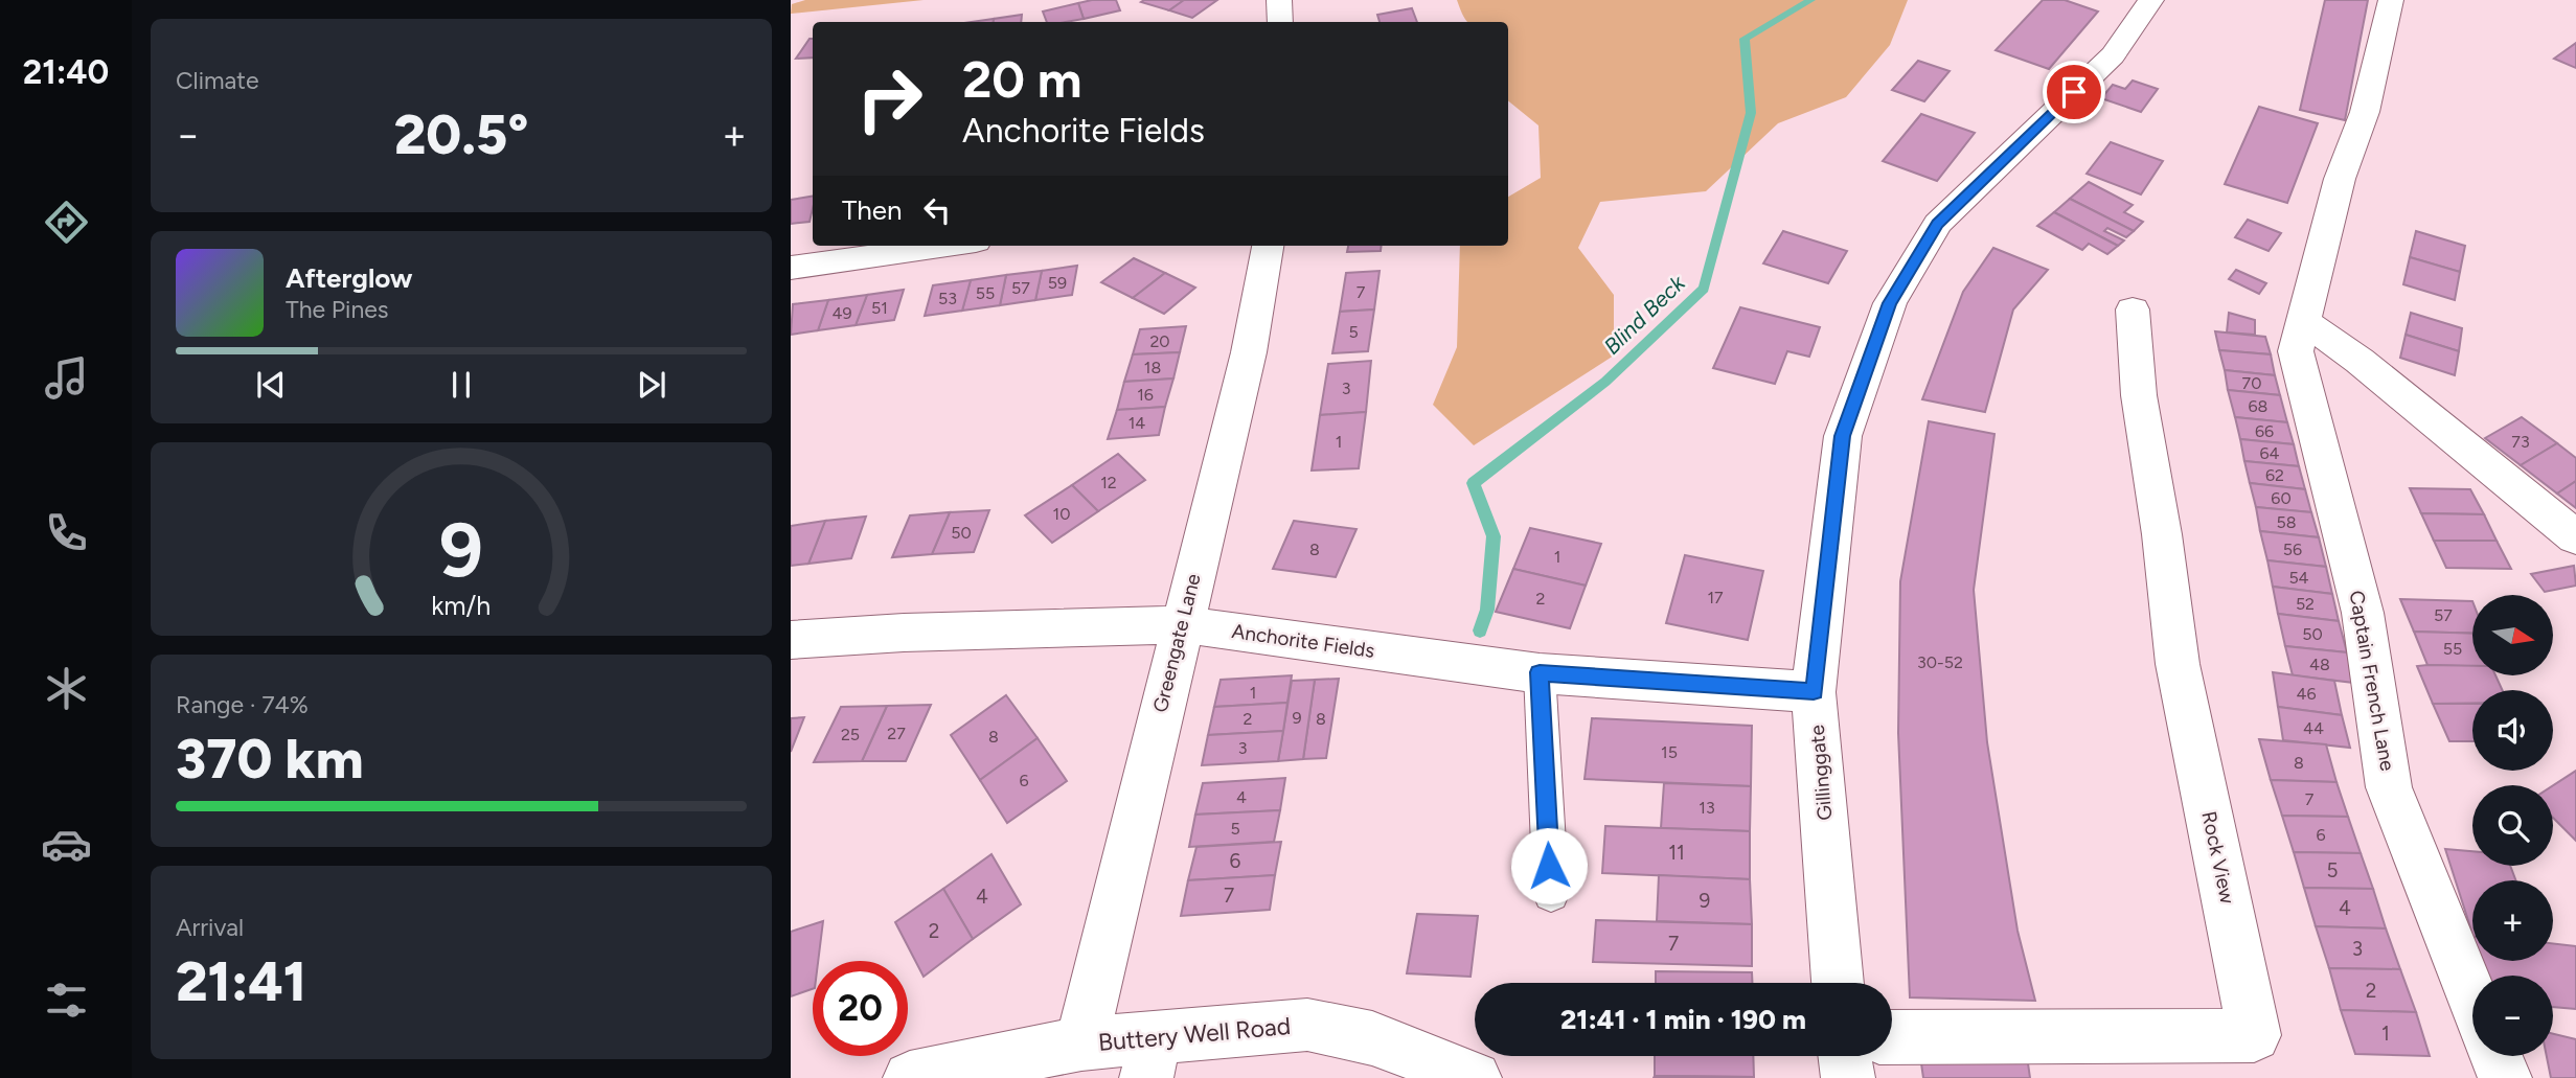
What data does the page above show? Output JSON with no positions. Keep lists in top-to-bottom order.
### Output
{
  "streets": {
    "street": [
      "Anchorite Fields",
      "Greengate Lane",
      "Captain French Lane",
      "Gillinggate",
      "Rock View",
      "Buttery Well Road"
    ]
  },
  "crossings": [
    ["Anchorite Fields", "Greengate Lane"],
    ["Anchorite Fields", "Gillinggate"],
    ["Greengate Lane", "Buttery Well Road"]
  ],
  "water": ["Blind Beck"],
  "house_numbers": [
    "59",
    "57",
    "7",
    "55",
    "53",
    "51",
    "49",
    "5",
    "20",
    "18",
    "70",
    "3",
    "16",
    "68",
    "14",
    "66",
    "1",
    "73",
    "64",
    "62",
    "12",
    "60",
    "10",
    "58",
    "50",
    "8",
    "56",
    "1",
    "54",
    "17",
    "2",
    "52",
    "57",
    "50",
    "55",
    "30-52",
    "48",
    "1",
    "46",
    "9",
    "2",
    "8",
    "44",
    "27",
    "25",
    "8",
    "3",
    "15",
    "8",
    "6",
    "4",
    "7",
    "13",
    "5",
    "6",
    "11",
    "6",
    "5",
    "7",
    "4",
    "9",
    "4",
    "2",
    "7",
    "3",
    "2",
    "1"
  ],
  "north": "right",
  "page": {
    "tabs": "21:40",
    "tile": [
      "Climate",
      ["Range · 74%", "370 km"],
      ["Arrival", "21:41"]
    ],
    "turn": ["20 m", "Anchorite Fields"],
    "heat": ["−", "20.5°", "+"],
    "then": "Then",
    "song": ["Afterglow", "The Pines"],
    "map_buttons": ["+", "−"],
    "limit": "20",
    "trip": "21:41 · 1 min · 190 m",
    "gauge": ["9", "km/h"]
  }
}
